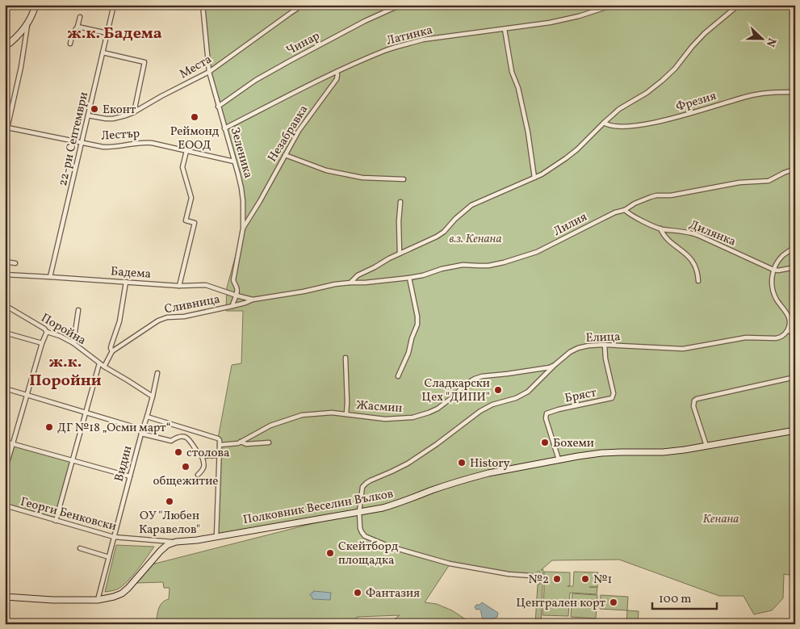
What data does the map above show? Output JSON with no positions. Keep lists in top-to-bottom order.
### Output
{
  "streets": {
    "main road": ["Полковник Веселин Вълков"],
    "street": [
      "Латинка",
      "Чинар",
      "Места",
      "Фрезия",
      "Незабравка",
      "Лестър",
      "22-ри Септември",
      "Зеленика",
      "Лилия",
      "Дилянка",
      "Бадема",
      "Сливница",
      "Поройна",
      "Елица",
      "Бряст",
      "Жасмин",
      "Видин",
      "Георги Бенковски"
    ]
  },
  "crossings": [
    ["Латинка", "Незабравка"],
    ["Латинка", "Зеленика"],
    ["Чинар", "Зеленика"],
    ["Места", "22-ри Септември"],
    ["Места", "Зеленика"],
    ["Незабравка", "Зеленика"],
    ["Лестър", "22-ри Септември"],
    ["Лестър", "Зеленика"],
    ["22-ри Септември", "Бадема"],
    ["Зеленика", "Бадема"],
    ["Зеленика", "Сливница"],
    ["Лилия", "Дилянка"],
    ["Лилия", "Бадема"],
    ["Лилия", "Сливница"],
    ["Бадема", "Сливница"],
    ["Сливница", "Поройна"],
    ["Поройна", "Видин"],
    ["Елица", "Бряст"],
    ["Елица", "Жасмин"],
    ["Елица", "Полковник Веселин Вълков"],
    ["Бряст", "Полковник Веселин Вълков"],
    ["Видин", "Георги Бенковски"],
    ["Полковник Веселин Вълков", "Георги Бенковски"]
  ],
  "districts": ["ж.к. Бадема", "ж.к. Поройни"],
  "parks": ["в.з. Кенана", "Кенана"],
  "places": [
    "Еконт",
    "Реймонд ЕООД",
    "Сладкарски Цех \"ДИПИ\"",
    "ДГ №18 „Осми март“",
    "Бохеми",
    "столова",
    "History",
    "общежитие",
    "ОУ \"Любен Каравелов\"",
    "Скейтборд площадка",
    "№2",
    "№1",
    "Фантазия",
    "Централен корт"
  ],
  "scale_bar": "100 m",
  "north": "right"
}
